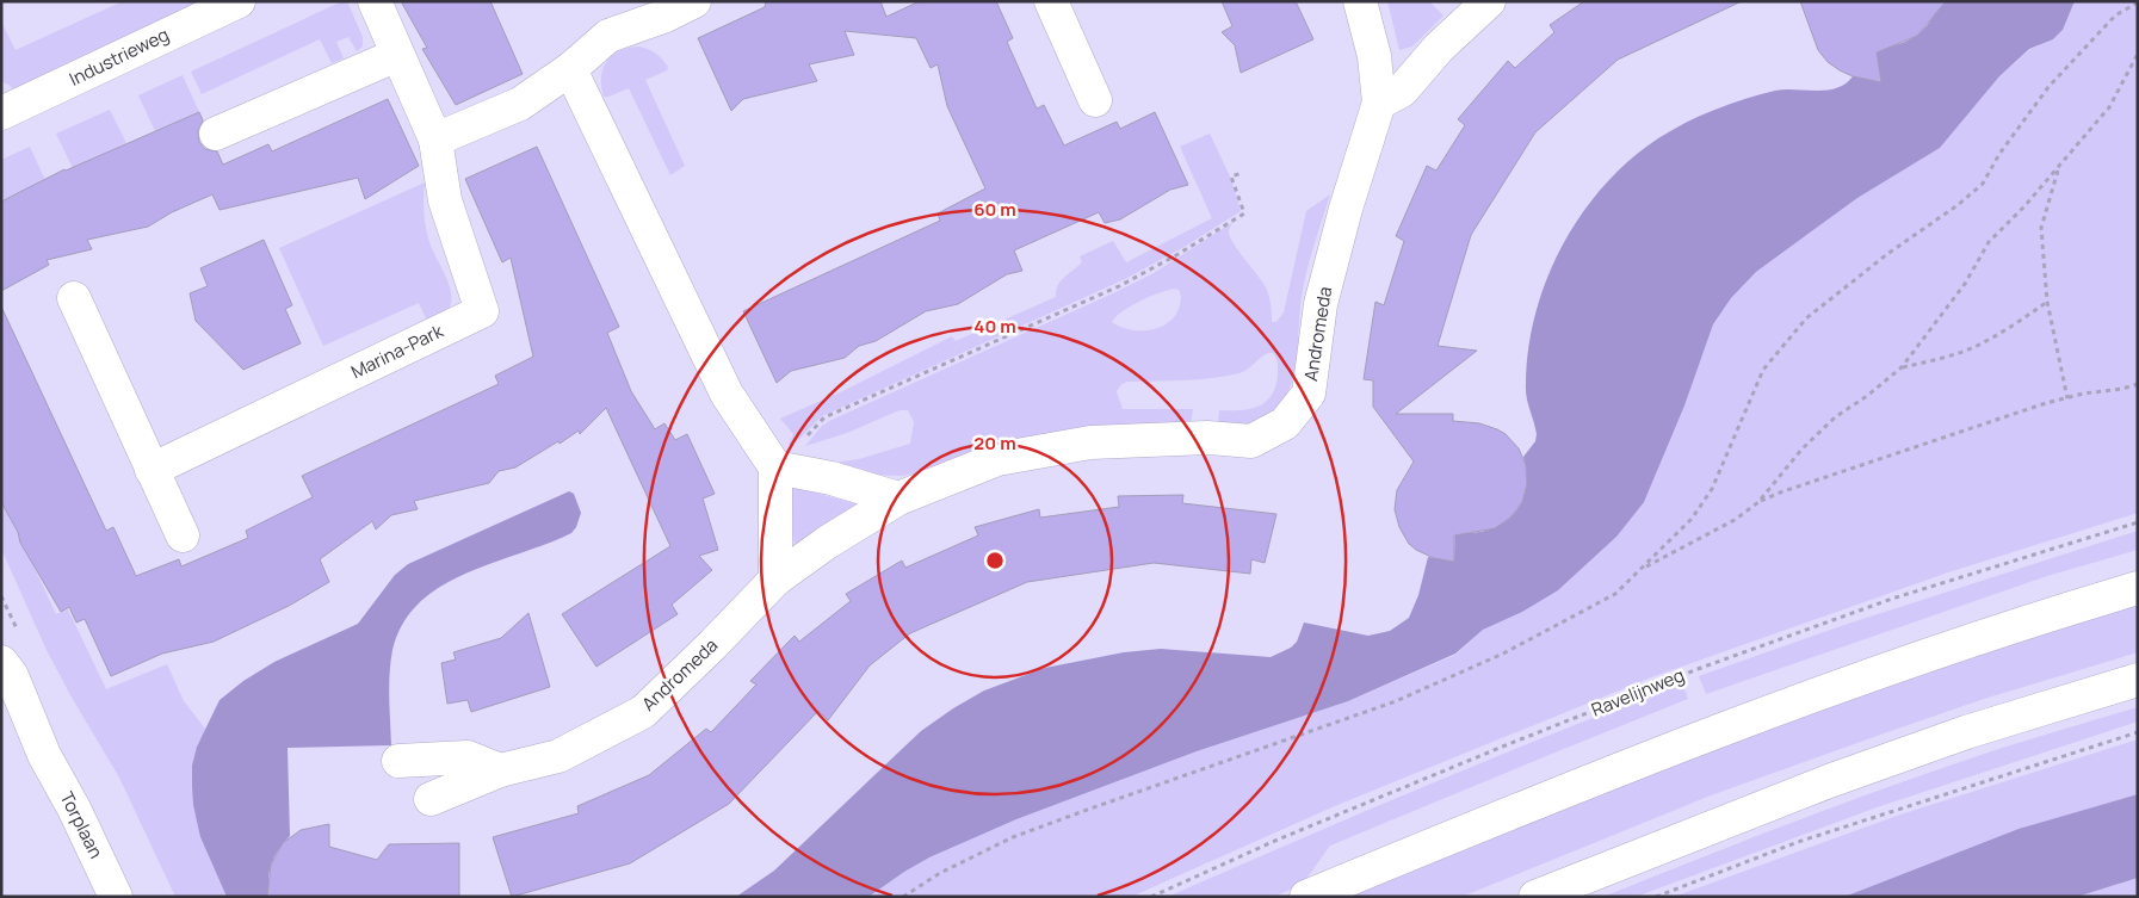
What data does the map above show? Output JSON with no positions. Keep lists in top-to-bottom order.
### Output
{
  "streets": {
    "street": [
      "Industrieweg",
      "Andromeda",
      "Marina-Park",
      "Torplaan"
    ],
    "path": ["Ravelijnweg"]
  },
  "rings": ["60 m", "40 m", "20 m"]
}
